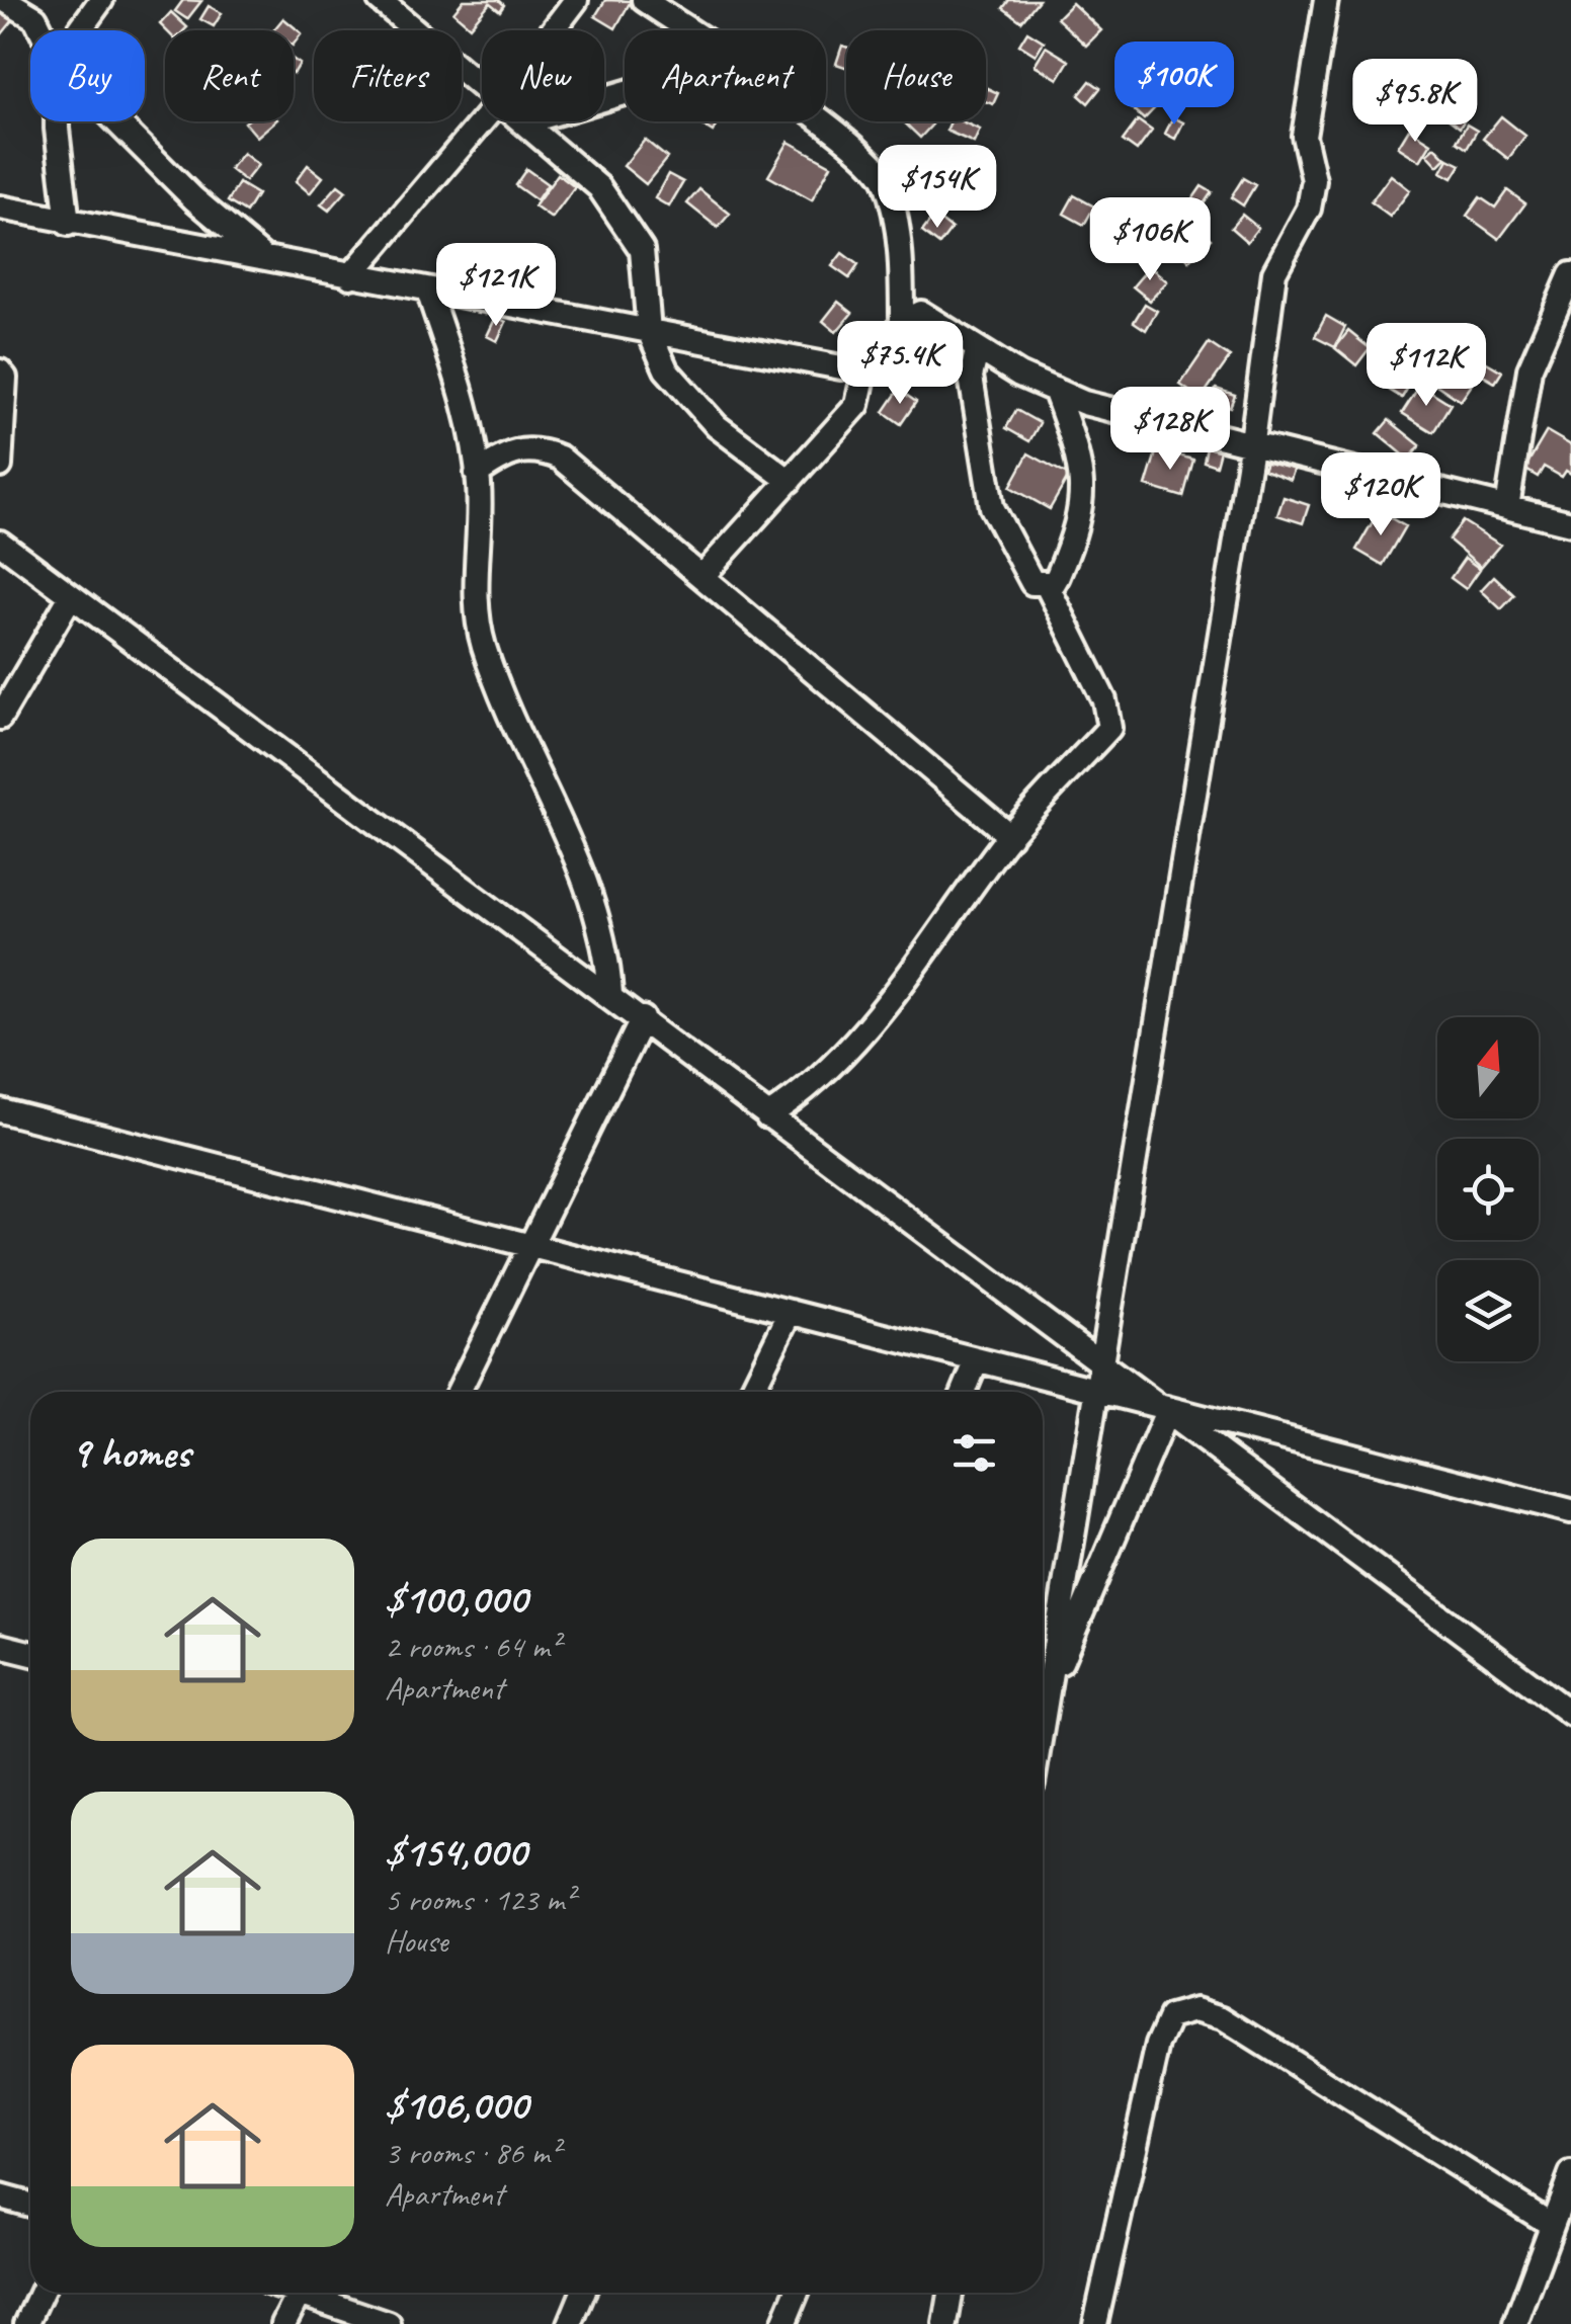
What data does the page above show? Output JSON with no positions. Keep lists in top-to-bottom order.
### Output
{
  "north": "top",
  "page": {
    "chip": [
      "Buy",
      "Rent",
      "Filters",
      "New",
      "Apartment",
      "House"
    ],
    "price": [
      "$100K",
      "$95.8K",
      "$154K",
      "$106K",
      "$121K",
      "$75.4K",
      "$112K",
      "$128K",
      "$120K"
    ],
    "heading": "9 homes",
    "list": [
      {
        "name": "$100,000",
        "note": "2 rooms · 64 m² · Apartment"
      },
      {
        "name": "$154,000",
        "note": "5 rooms · 123 m² · House"
      },
      {
        "name": "$106,000",
        "note": "3 rooms · 86 m² · Apartment"
      }
    ]
  }
}
